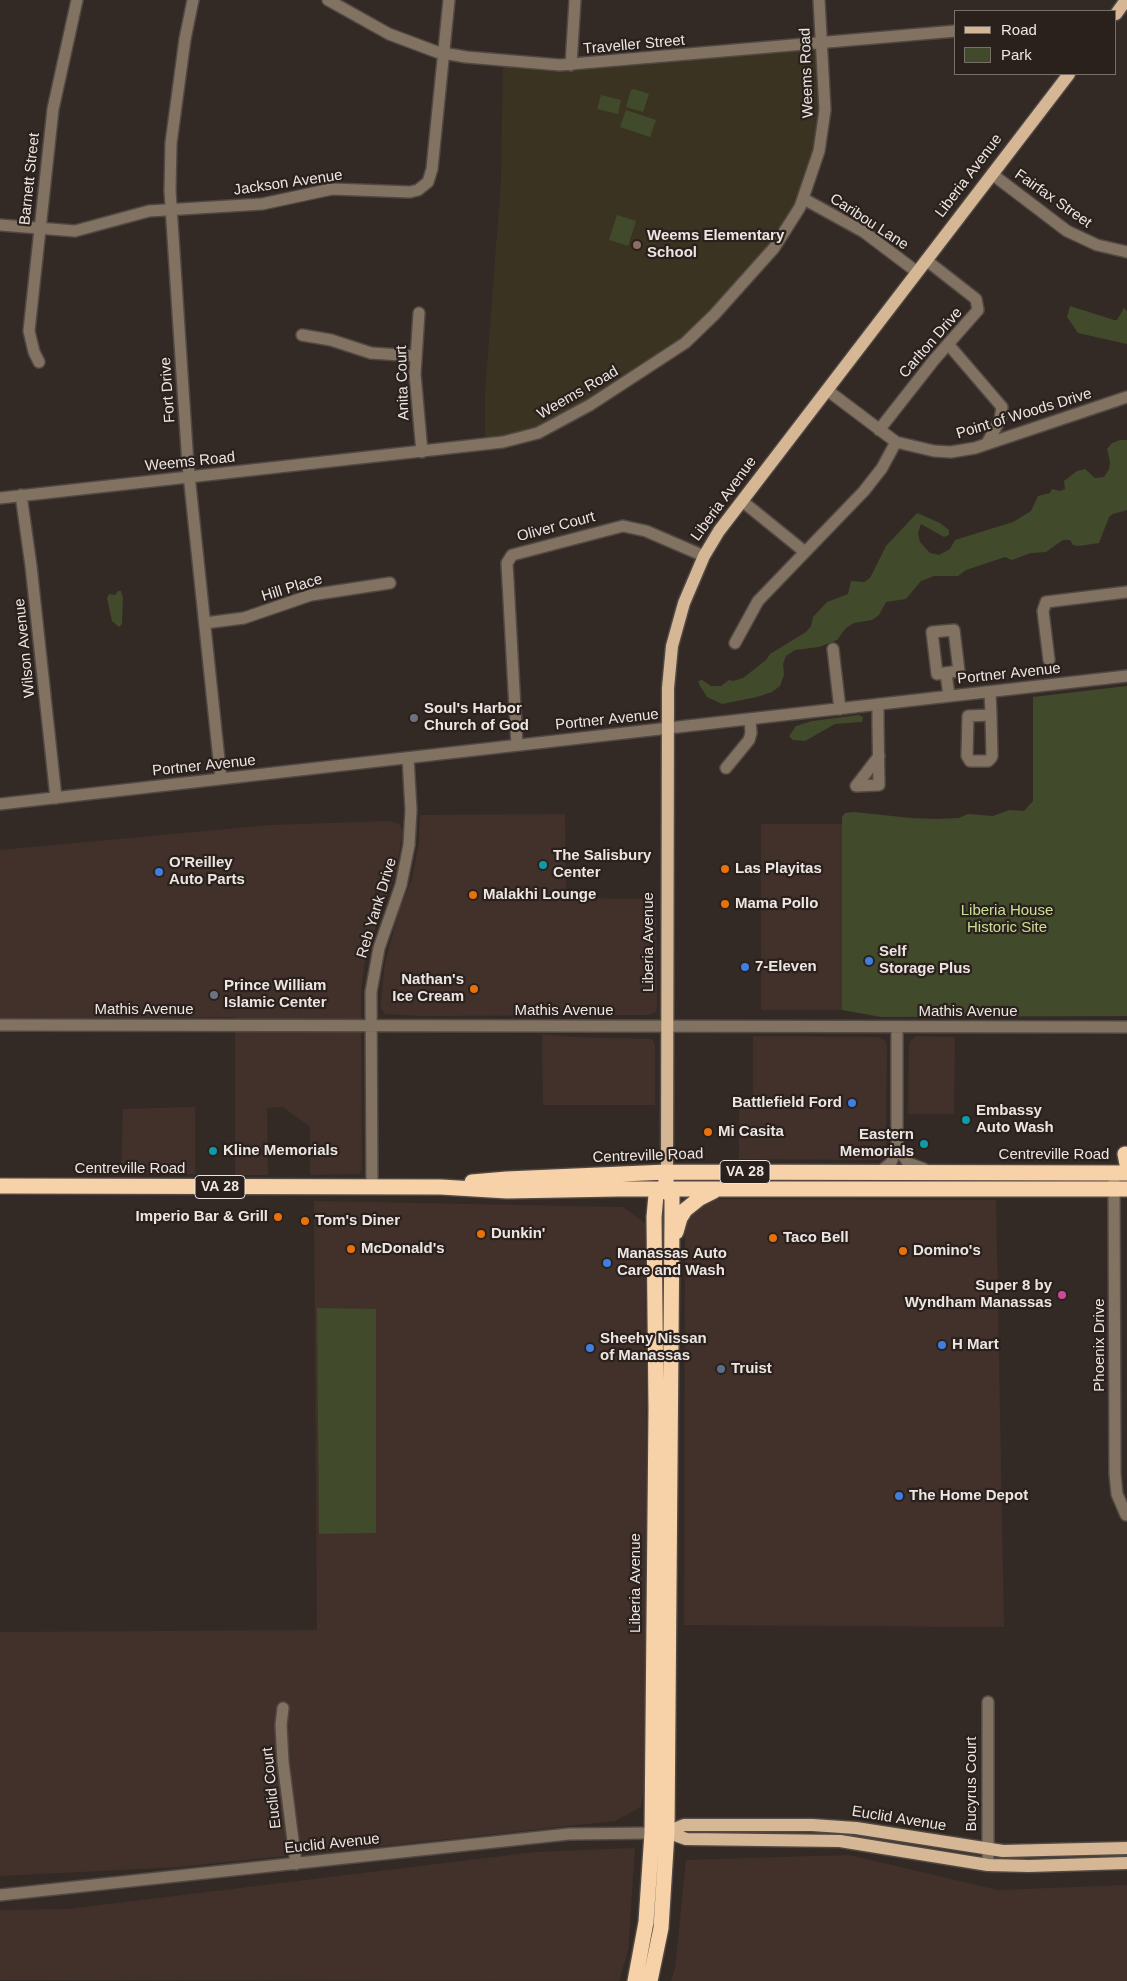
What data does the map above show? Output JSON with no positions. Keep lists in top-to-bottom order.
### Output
{
  "streets": {
    "highway": ["Liberia Avenue", "Centreville Road", "VA 28"],
    "main road": ["Euclid Avenue"],
    "street": [
      "Traveller Street",
      "Weems Road",
      "Barnett Street",
      "Jackson Avenue",
      "Fairfax Street",
      "Caribou Lane",
      "Carlton Drive",
      "Anita Court",
      "Fort Drive",
      "Point of Woods Drive",
      "Oliver Court",
      "Hill Place",
      "Wilson Avenue",
      "Portner Avenue",
      "Reb Yank Drive",
      "Mathis Avenue",
      "Phoenix Drive",
      "Bucyrus Court",
      "Euclid Court"
    ]
  },
  "crossings": [
    ["Traveller Street", "Weems Road"],
    ["Traveller Street", "Jackson Avenue"],
    ["Weems Road", "Caribou Lane"],
    ["Weems Road", "Anita Court"],
    ["Weems Road", "Fort Drive"],
    ["Weems Road", "Wilson Avenue"],
    ["Liberia Avenue", "Fairfax Street"],
    ["Liberia Avenue", "Caribou Lane"],
    ["Liberia Avenue", "Carlton Drive"],
    ["Liberia Avenue", "Point of Woods Drive"],
    ["Liberia Avenue", "Oliver Court"],
    ["Liberia Avenue", "Portner Avenue"],
    ["Liberia Avenue", "Mathis Avenue"],
    ["Liberia Avenue", "Centreville Road"],
    ["Liberia Avenue", "Euclid Avenue"],
    ["Barnett Street", "Jackson Avenue"],
    ["Jackson Avenue", "Fort Drive"],
    ["Carlton Drive", "Point of Woods Drive"],
    ["Fort Drive", "Hill Place"],
    ["Fort Drive", "Portner Avenue"],
    ["Oliver Court", "Portner Avenue"],
    ["Wilson Avenue", "Portner Avenue"],
    ["Portner Avenue", "Reb Yank Drive"],
    ["Reb Yank Drive", "Mathis Avenue"],
    ["Reb Yank Drive", "Centreville Road"],
    ["Centreville Road", "Phoenix Drive"],
    ["Bucyrus Court", "Euclid Avenue"],
    ["Euclid Court", "Euclid Avenue"]
  ],
  "parks": ["Liberia House Historic Site"],
  "places": [
    "Weems Elementary School",
    "Soul's Harbor Church of God",
    "The Salisbury Center",
    "Las Playitas",
    "O'Reilley Auto Parts",
    "Malakhi Lounge",
    "Mama Pollo",
    "Self Storage Plus",
    "7-Eleven",
    "Nathan's Ice Cream",
    "Prince William Islamic Center",
    "Battlefield Ford",
    "Embassy Auto Wash",
    "Mi Casita",
    "Eastern Memorials",
    "Kline Memorials",
    "Imperio Bar & Grill",
    "Tom's Diner",
    "Dunkin'",
    "Taco Bell",
    "McDonald's",
    "Domino's",
    "Manassas Auto Care and Wash",
    "Super 8 by Wyndham Manassas",
    "H Mart",
    "Sheehy Nissan of Manassas",
    "Truist",
    "The Home Depot"
  ],
  "legend": ["Road", "Park"]
}
